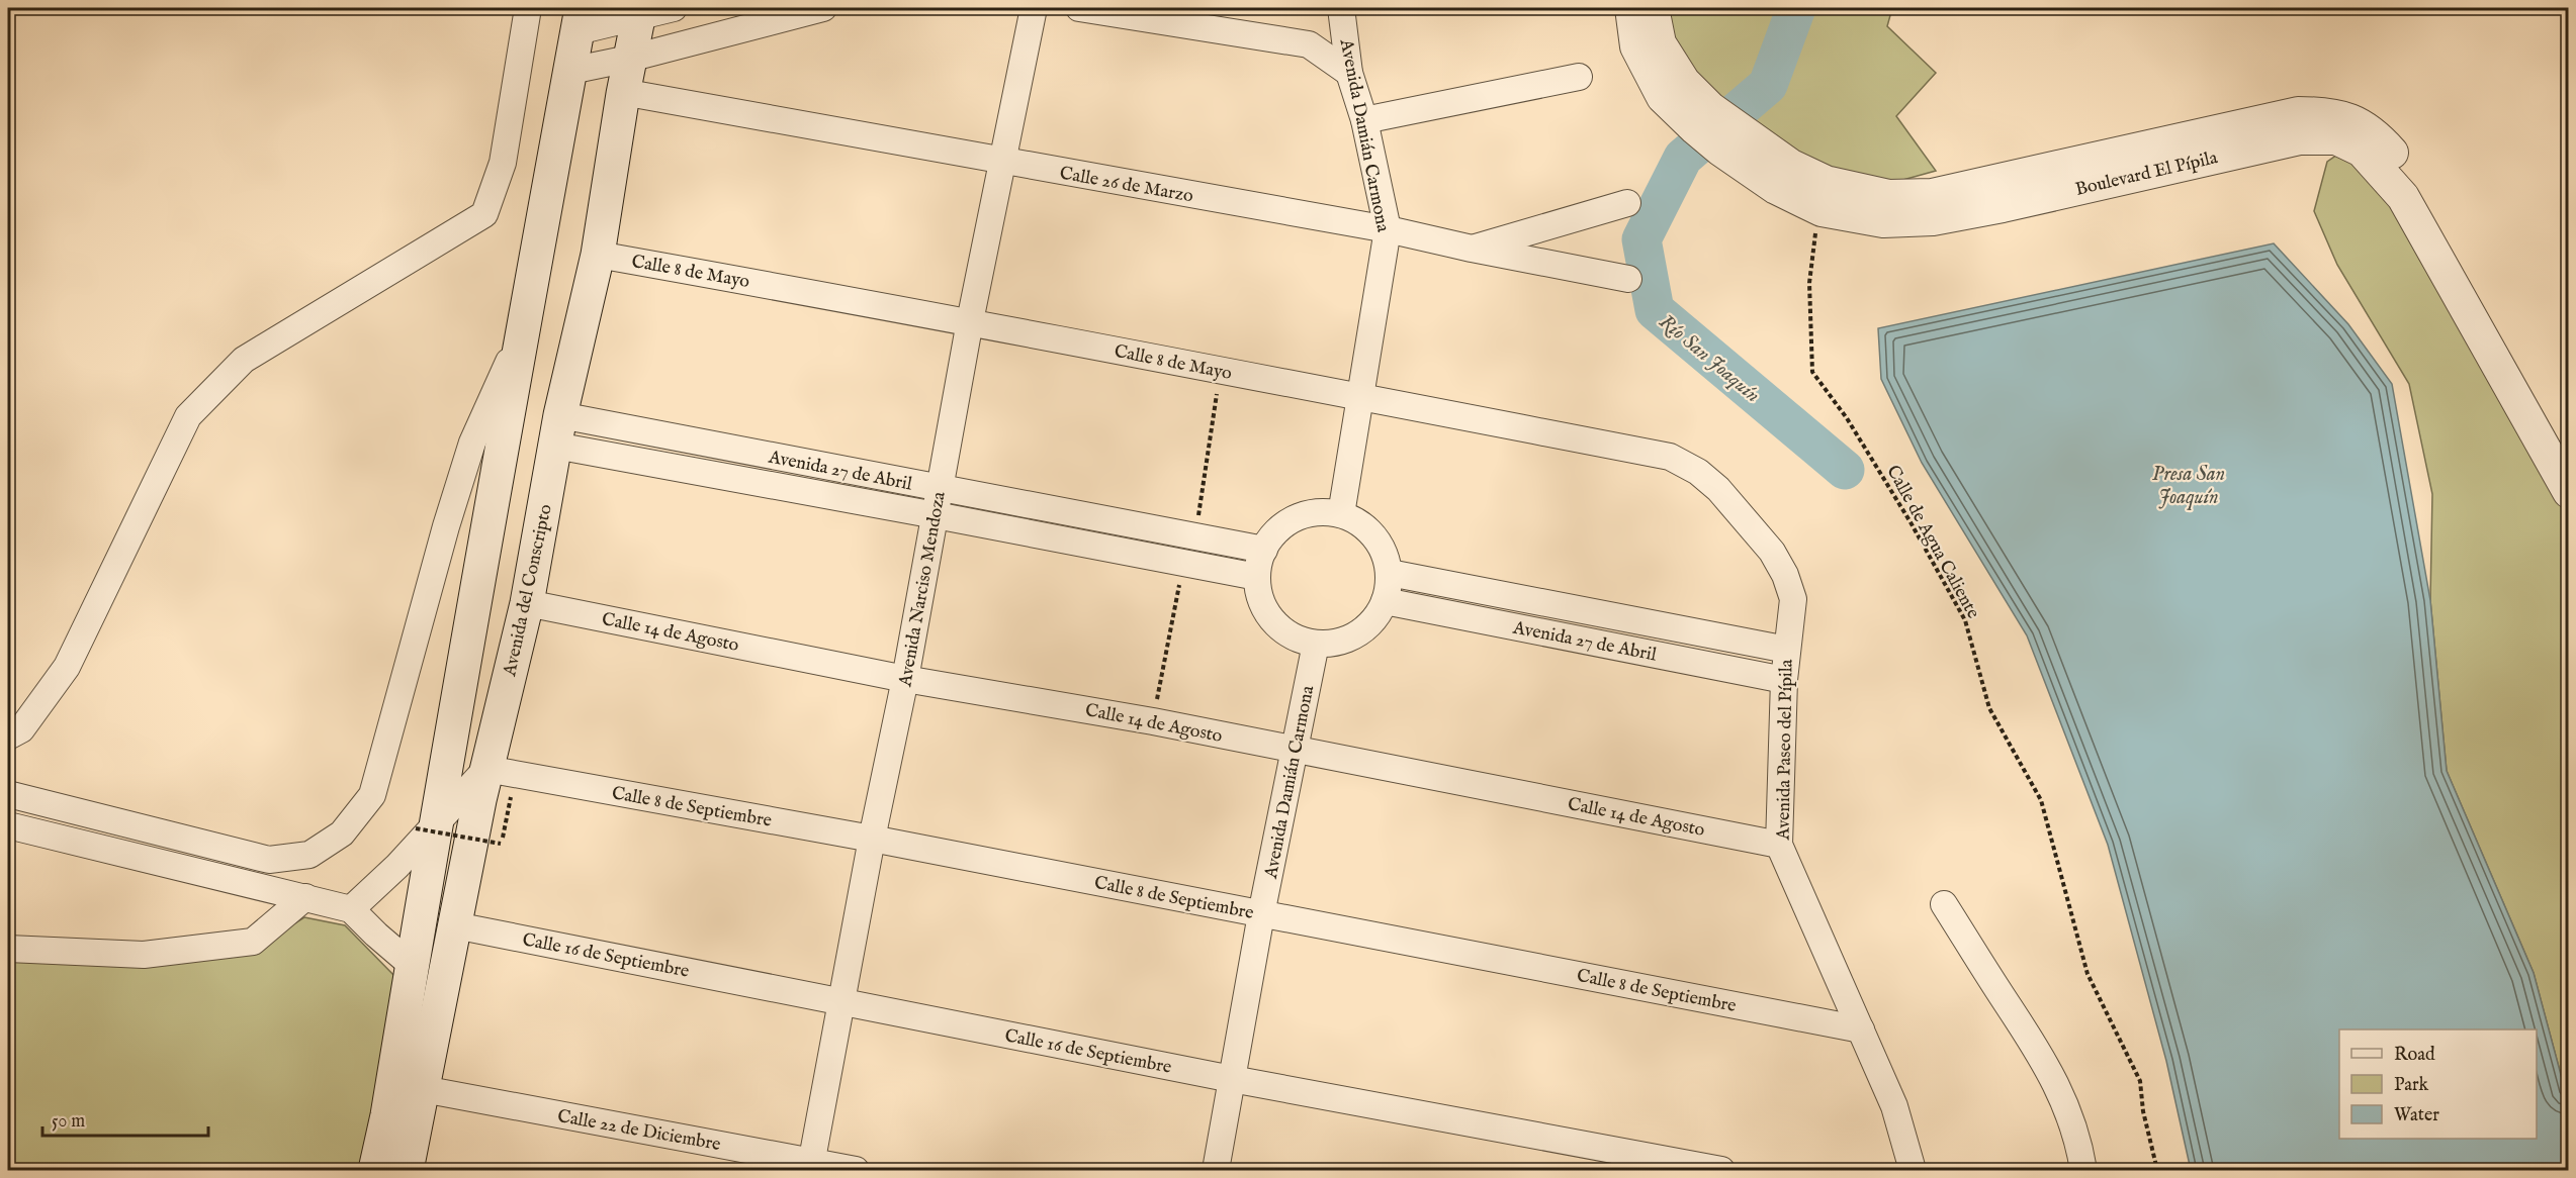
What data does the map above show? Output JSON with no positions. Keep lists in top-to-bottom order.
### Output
{
  "streets": {
    "main road": ["Avenida del Conscripto"],
    "street": [
      "Avenida Damián Carmona",
      "Boulevard El Pípila",
      "Calle 26 de Marzo",
      "Calle 8 de Mayo",
      "Avenida 27 de Abril",
      "Avenida Narciso Mendoza",
      "Calle 14 de Agosto",
      "Avenida Paseo del Pípila",
      "Calle 8 de Septiembre",
      "Calle 16 de Septiembre",
      "Calle 22 de Diciembre"
    ],
    "path": ["Calle de Agua Caliente"]
  },
  "crossings": [
    ["Avenida Damián Carmona", "Calle 26 de Marzo"],
    ["Avenida Damián Carmona", "Calle 8 de Mayo"],
    ["Avenida Damián Carmona", "Avenida 27 de Abril"],
    ["Avenida Damián Carmona", "Calle 14 de Agosto"],
    ["Avenida Damián Carmona", "Calle 8 de Septiembre"],
    ["Avenida Damián Carmona", "Calle 16 de Septiembre"],
    ["Calle 26 de Marzo", "Avenida Narciso Mendoza"],
    ["Calle 26 de Marzo", "Avenida del Conscripto"],
    ["Calle 8 de Mayo", "Avenida Narciso Mendoza"],
    ["Calle 8 de Mayo", "Avenida del Conscripto"],
    ["Calle 8 de Mayo", "Avenida Paseo del Pípila"],
    ["Avenida 27 de Abril", "Avenida Narciso Mendoza"],
    ["Avenida 27 de Abril", "Avenida del Conscripto"],
    ["Avenida 27 de Abril", "Avenida Paseo del Pípila"],
    ["Avenida Narciso Mendoza", "Calle 14 de Agosto"],
    ["Avenida Narciso Mendoza", "Calle 8 de Septiembre"],
    ["Avenida Narciso Mendoza", "Calle 16 de Septiembre"],
    ["Avenida Narciso Mendoza", "Calle 22 de Diciembre"],
    ["Avenida del Conscripto", "Calle 14 de Agosto"],
    ["Avenida del Conscripto", "Calle 8 de Septiembre"],
    ["Avenida del Conscripto", "Calle 16 de Septiembre"],
    ["Avenida del Conscripto", "Calle 22 de Diciembre"],
    ["Calle 14 de Agosto", "Avenida Paseo del Pípila"],
    ["Avenida Paseo del Pípila", "Calle 8 de Septiembre"]
  ],
  "water": ["Río San Joaquín", "Presa San Joaquín"],
  "legend": ["Road", "Park", "Water"],
  "scale_bar": "50 m"
}
